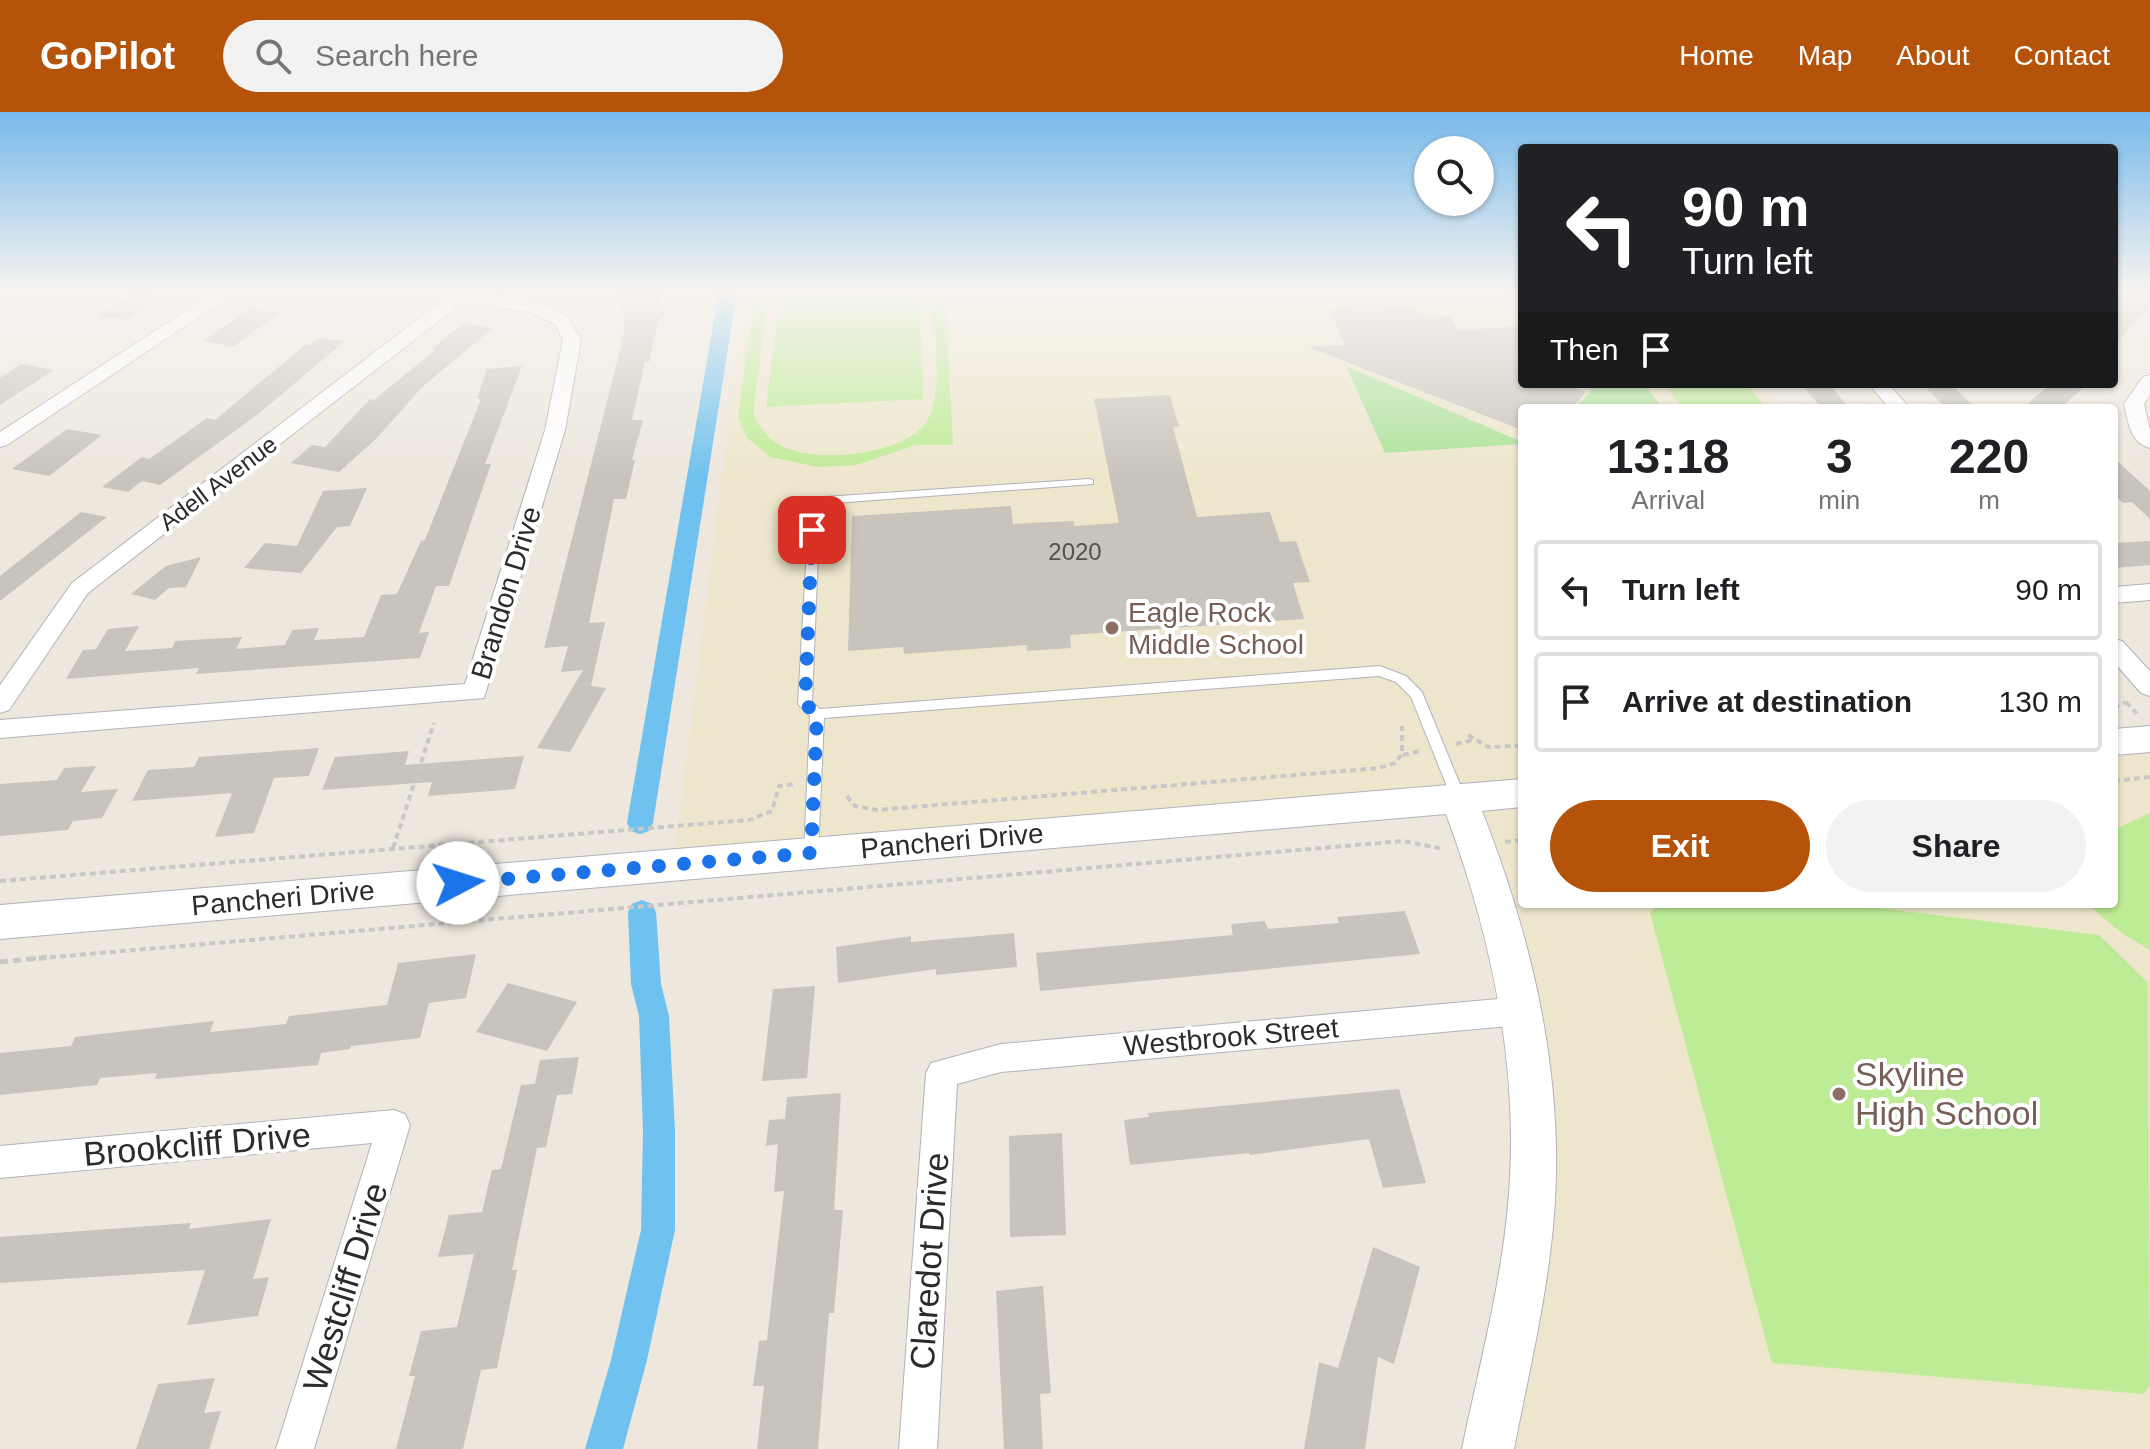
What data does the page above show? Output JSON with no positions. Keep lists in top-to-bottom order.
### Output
{
  "streets": {
    "street": [
      "Adell Avenue",
      "Brandon Drive",
      "Pancheri Drive",
      "Westbrook Street",
      "Brookcliff Drive",
      "Claredot Drive",
      "Westcliff Drive"
    ]
  },
  "crossings": [
    ["Westbrook Street", "Claredot Drive"],
    ["Brookcliff Drive", "Westcliff Drive"]
  ],
  "places": ["Eagle Rock Middle School", "Skyline High School"],
  "house_numbers": ["2020"],
  "page": {
    "header": "GoPilot",
    "search": "Search here",
    "nav": [
      "Home",
      "Map",
      "About",
      "Contact"
    ],
    "turn": ["90 m", "Turn left"],
    "then": "Then",
    "eta": [
      "13:18",
      "Arrival",
      "3",
      "min",
      "220",
      "m"
    ],
    "list": [
      {
        "name": "Turn left",
        "value": "90 m"
      },
      {
        "name": "Arrive at destination",
        "value": "130 m"
      }
    ],
    "buttons": ["Exit", "Share"]
  }
}
